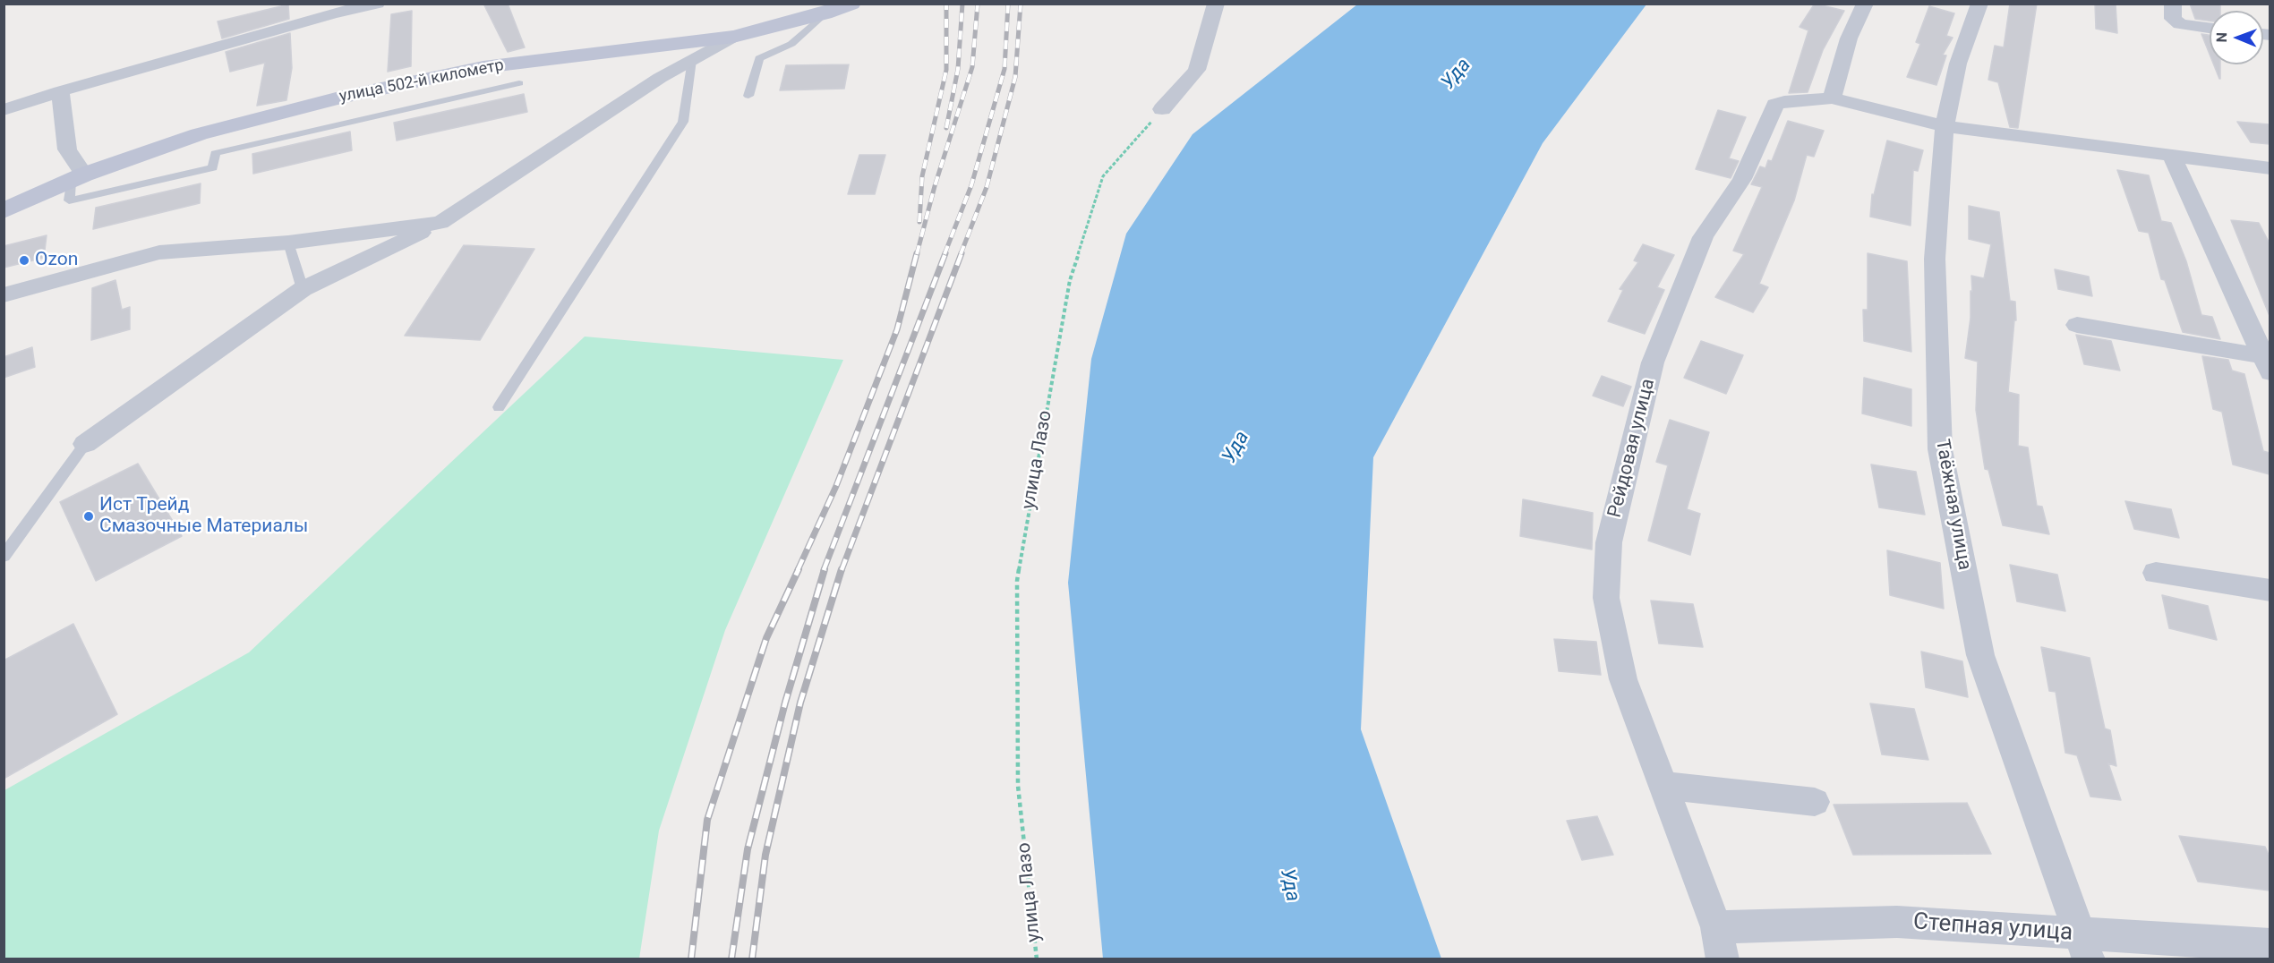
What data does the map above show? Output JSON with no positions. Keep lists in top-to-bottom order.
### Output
{
  "streets": {
    "street": [
      "улица 502-й километр",
      "Рейдовая улица",
      "Таёжная улица",
      "Степная улица"
    ],
    "path": ["улица Лазо"]
  },
  "crossings": [
    ["Рейдовая улица", "Степная улица"],
    ["Таёжная улица", "Степная улица"]
  ],
  "water": ["Уда"],
  "places": ["Ozon", "Ист Трейд Смазочные Материалы"],
  "north": "left"
}
